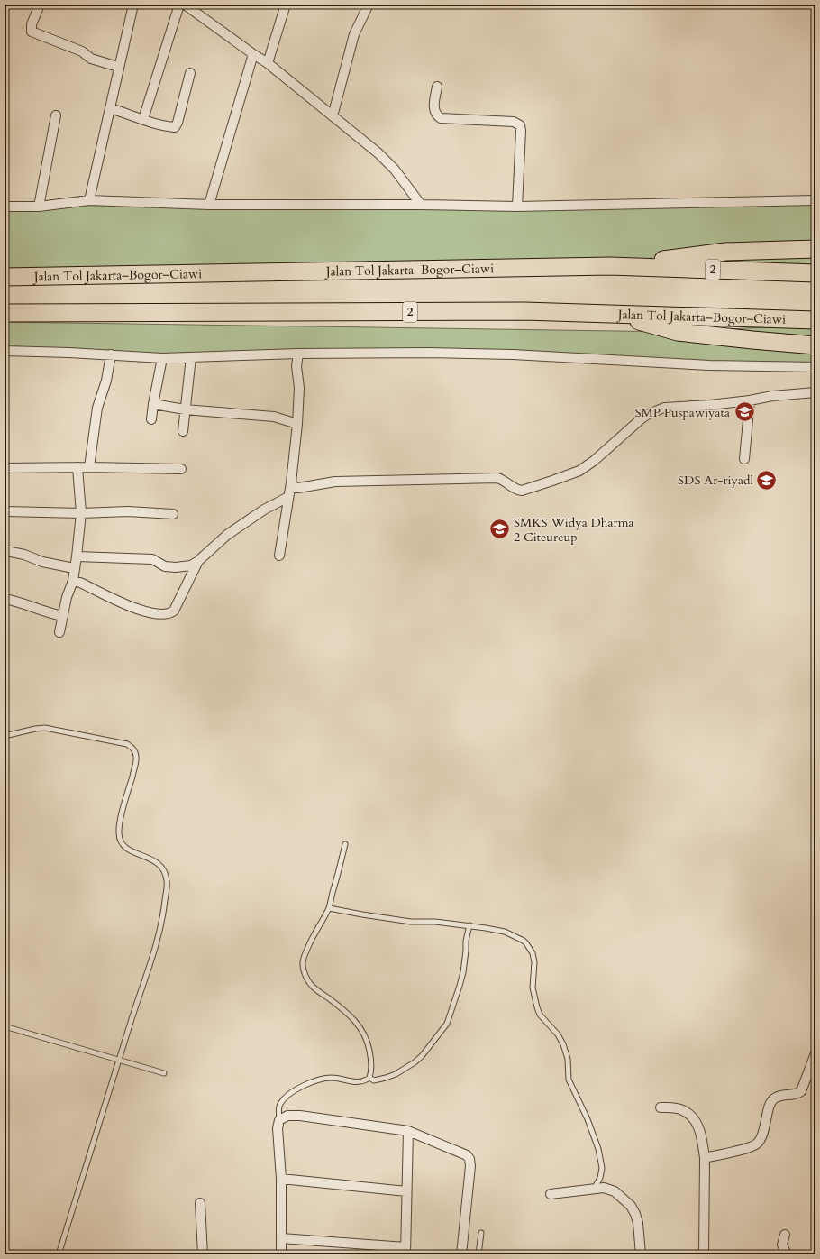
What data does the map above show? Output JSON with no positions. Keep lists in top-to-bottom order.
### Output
{
  "streets": {
    "highway": ["Jalan Tol Jakarta–Bogor–Ciawi", "2"]
  },
  "places": {
    "school or university": ["SMP Puspawiyata", "SDS Ar-riyadl", "SMKS Widya Dharma 2 Citeureup"]
  }
}
